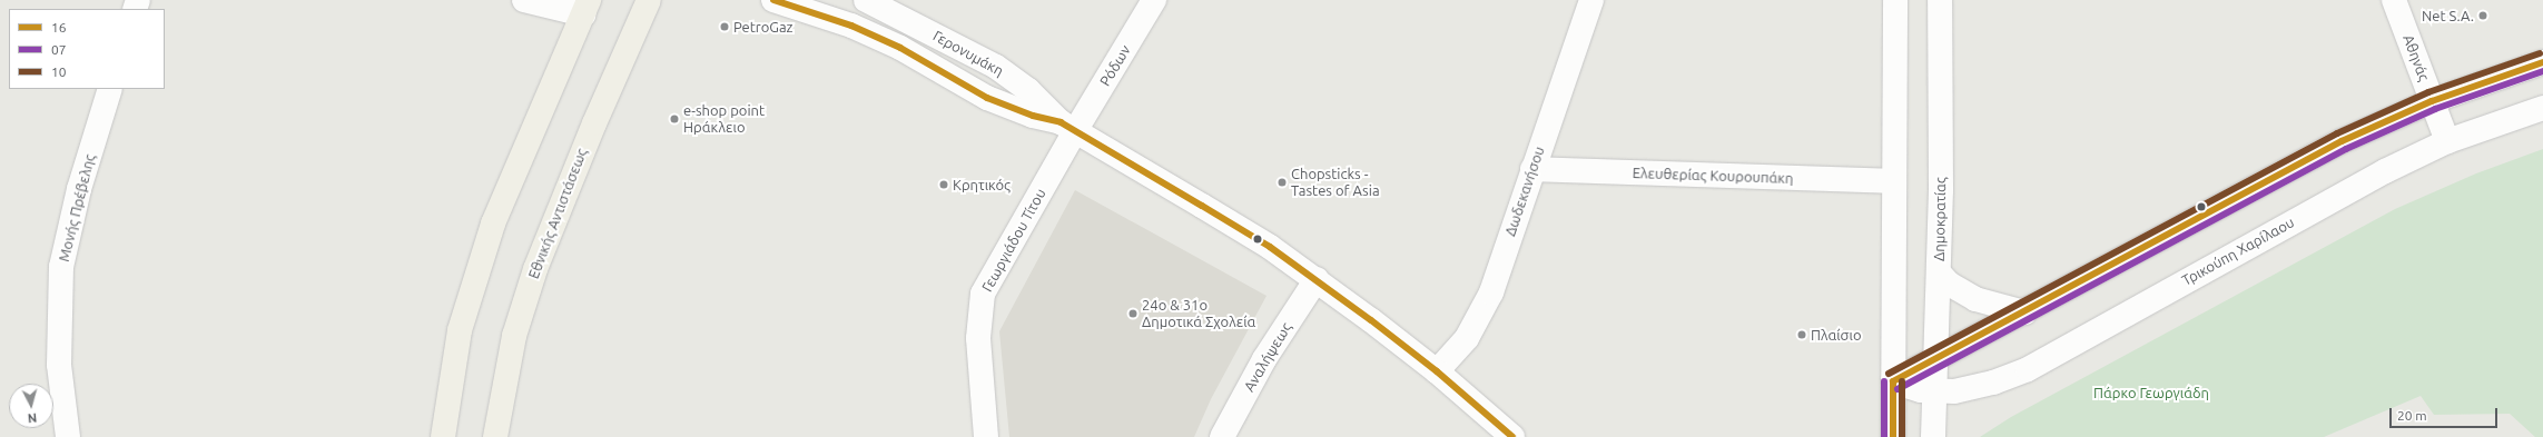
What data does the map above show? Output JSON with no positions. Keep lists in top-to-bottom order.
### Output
{
  "streets": {
    "main road": ["Εθνικής Αντιστάσεως"],
    "street": [
      "Γερονυμάκη",
      "Αθηνάς",
      "Ρόδων",
      "Ελευθερίας Κουρουπάκη",
      "Δωδεκανήσου",
      "Μονής Πρέβελης",
      "Δημοκρατίας",
      "Γεωργιάδου Τίτου",
      "Τρικούπη Χαρίλαου",
      "Αναλήψεως"
    ]
  },
  "crossings": [
    ["Γερονυμάκη", "Ρόδων"],
    ["Γερονυμάκη", "Δωδεκανήσου"],
    ["Γερονυμάκη", "Γεωργιάδου Τίτου"],
    ["Γερονυμάκη", "Αναλήψεως"],
    ["Αθηνάς", "Τρικούπη Χαρίλαου"],
    ["Ρόδων", "Γεωργιάδου Τίτου"],
    ["Ελευθερίας Κουρουπάκη", "Δωδεκανήσου"],
    ["Δημοκρατίας", "Τρικούπη Χαρίλαου"]
  ],
  "parks": ["Πάρκο Γεωργιάδη"],
  "places": [
    "Net S.A.",
    "PetroGaz",
    "e-shop point Ηράκλειο",
    "Chopsticks - Tastes of Asia",
    "Κρητικός",
    "24ο & 31ο Δημοτικά Σχολεία",
    "Πλαίσιο"
  ],
  "lines": ["transit line 16", "transit line 10", "transit line 07"],
  "legend": ["16", "07", "10"],
  "scale_bar": "20 m",
  "north": "bottom"
}
